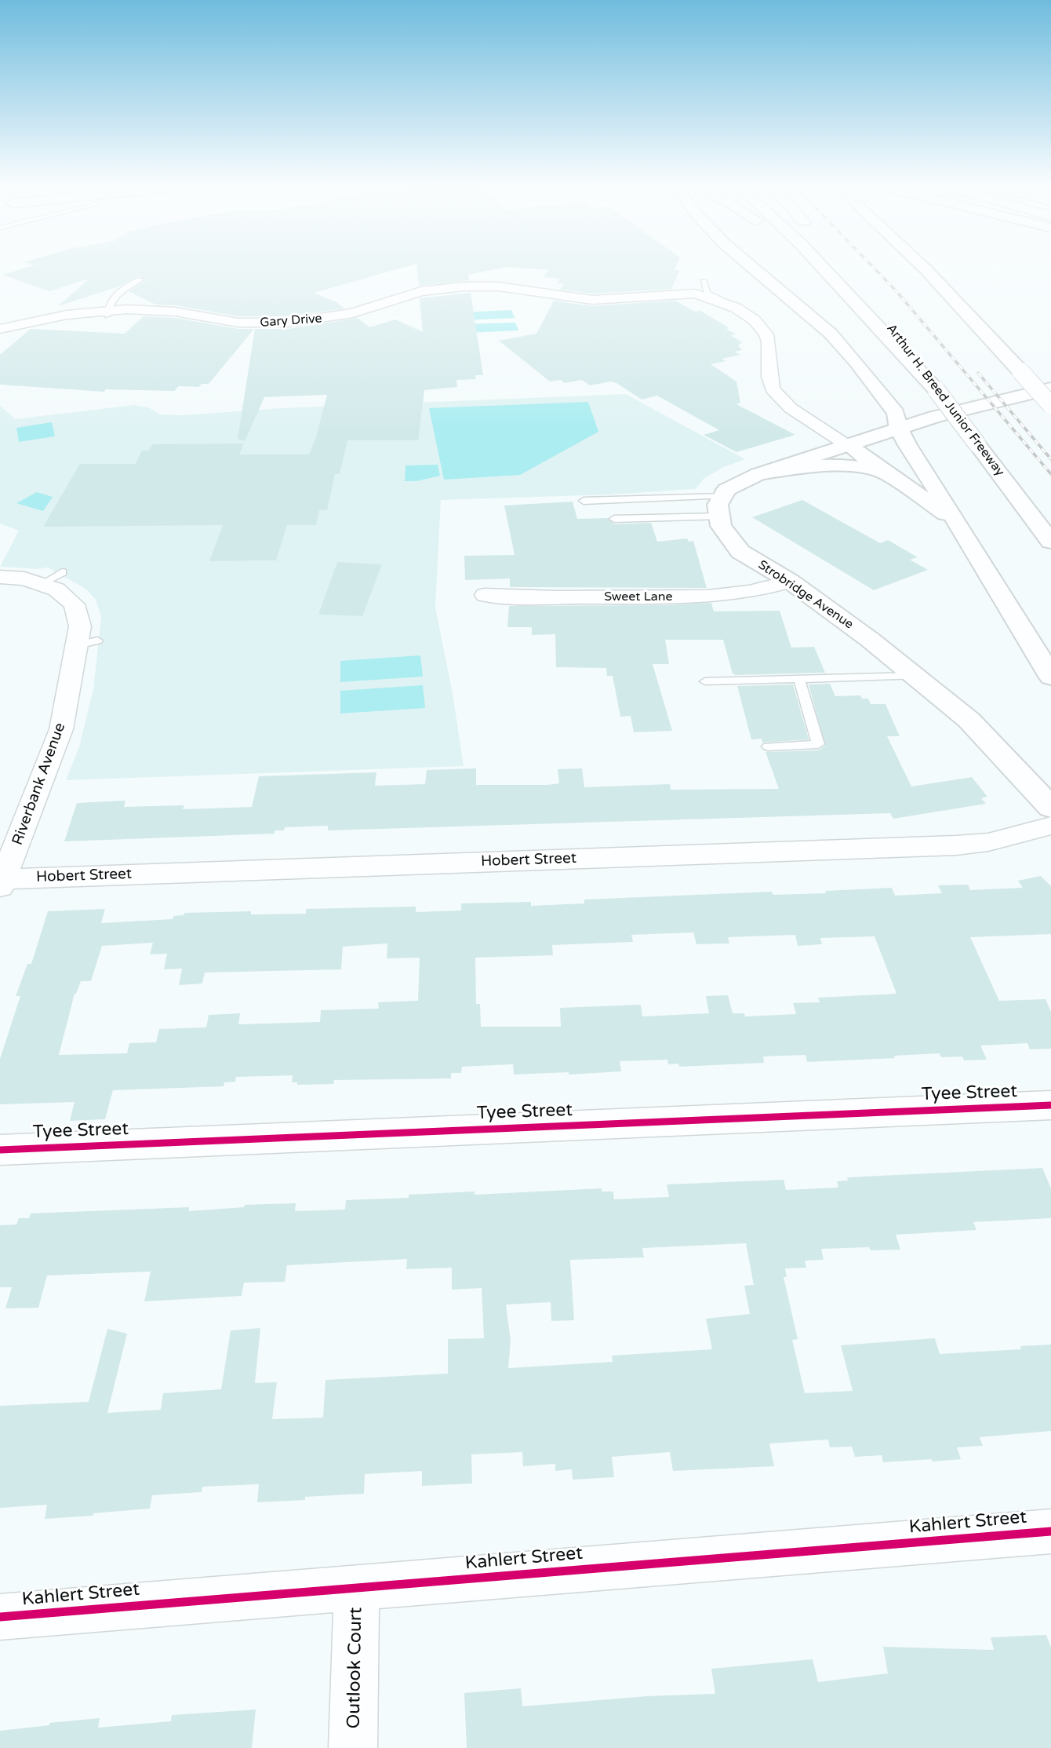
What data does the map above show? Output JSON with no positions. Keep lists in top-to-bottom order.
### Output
{
  "streets": {
    "main road": ["Arthur H. Breed Junior Freeway", "Strobridge Avenue"],
    "street": [
      "Gary Drive",
      "Sweet Lane",
      "Riverbank Avenue",
      "Hobert Street",
      "Tyee Street",
      "Kahlert Street",
      "Outlook Court"
    ]
  },
  "crossings": [
    ["Strobridge Avenue", "Sweet Lane"],
    ["Riverbank Avenue", "Hobert Street"],
    ["Kahlert Street", "Outlook Court"]
  ]
}
